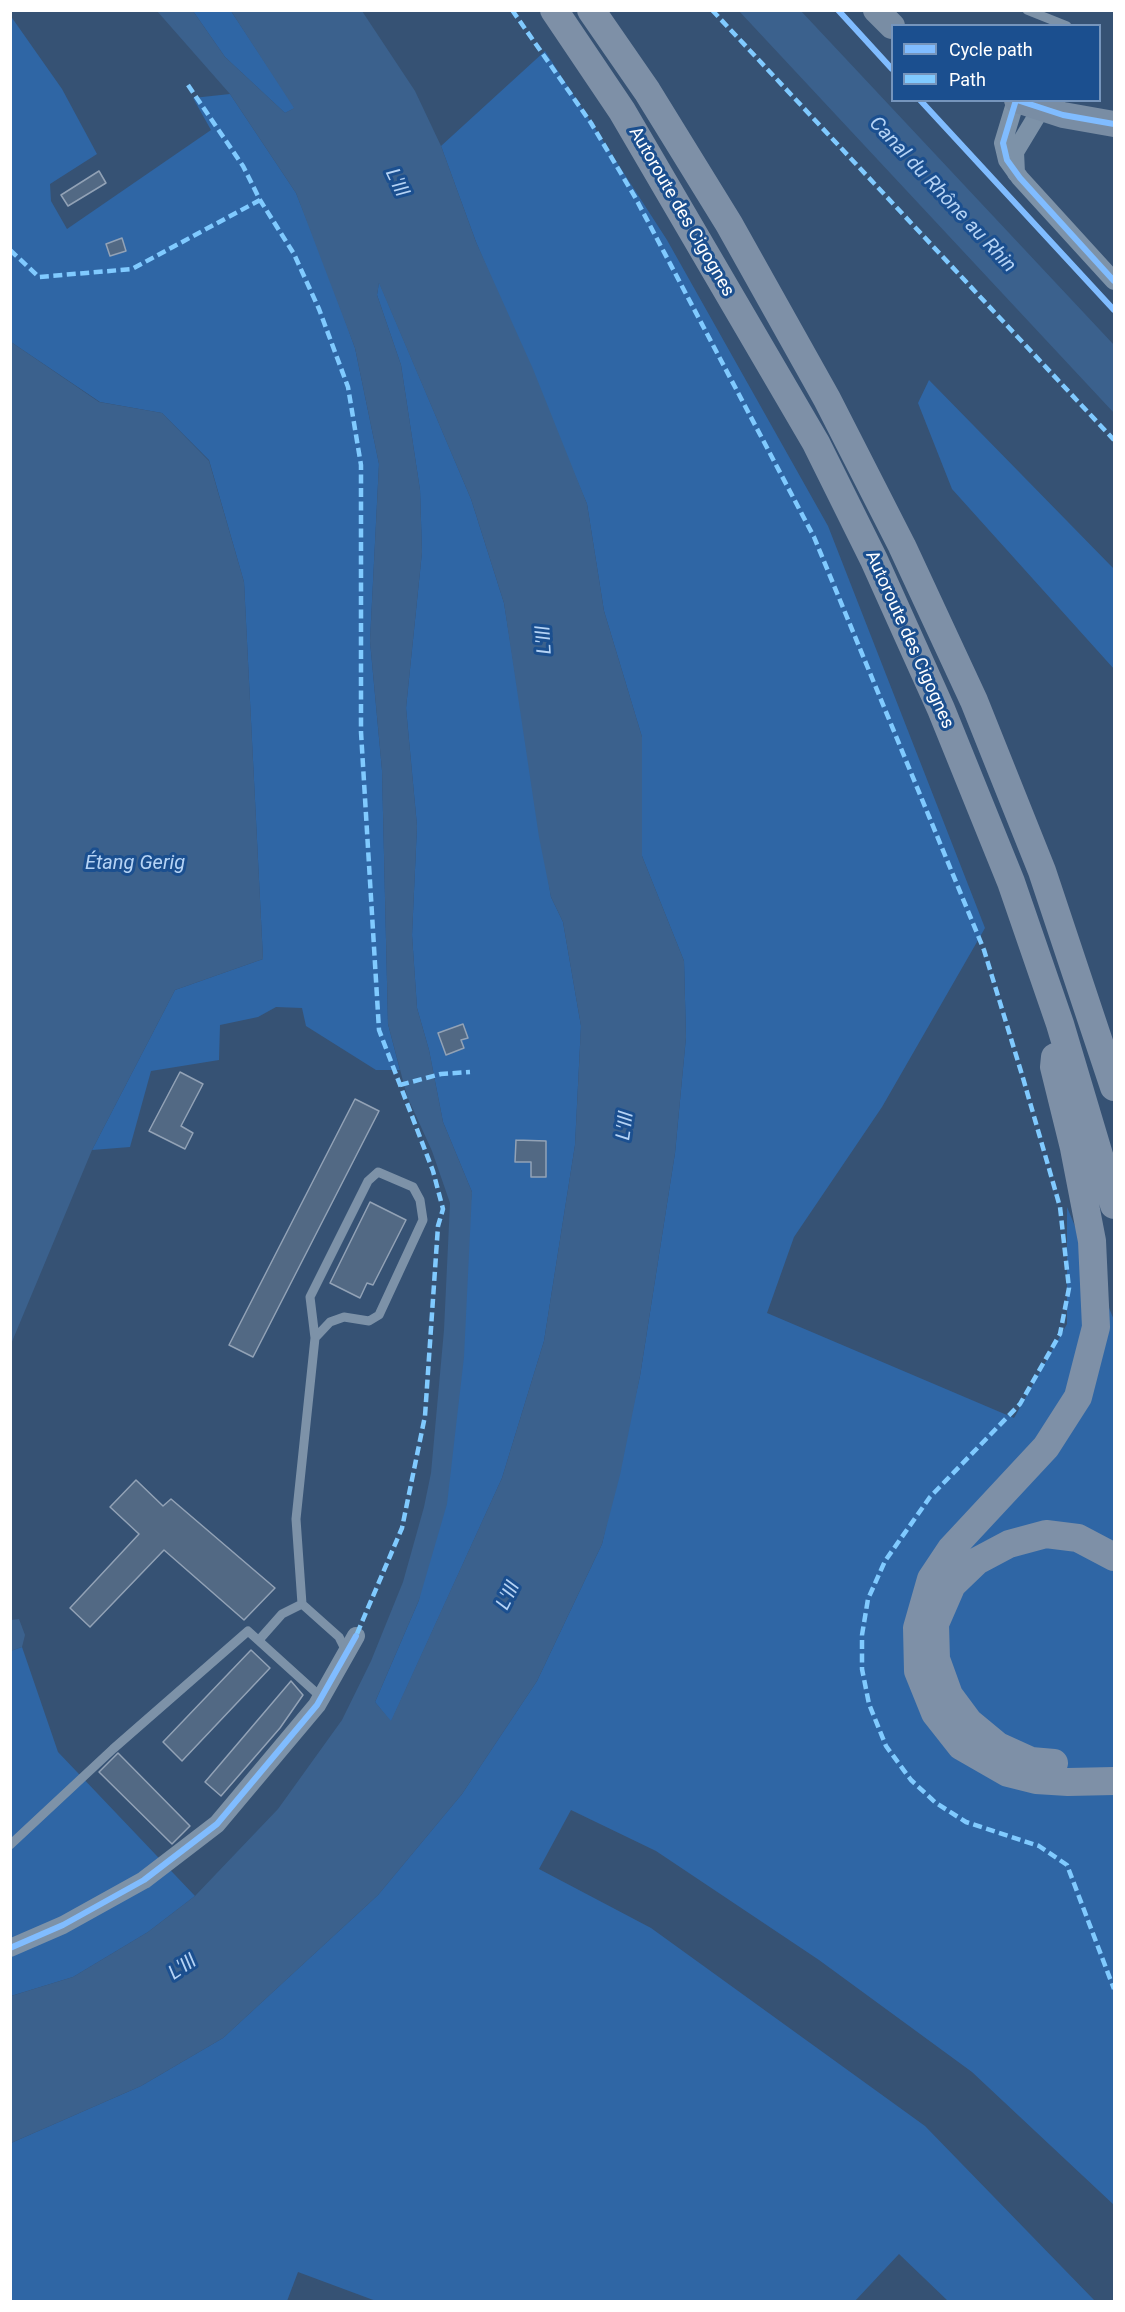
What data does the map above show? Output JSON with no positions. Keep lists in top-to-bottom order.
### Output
{
  "streets": {
    "highway": ["Autoroute des Cigognes"]
  },
  "water": ["L'Ill", "Canal du Rhône au Rhin", "Étang Gerig"],
  "legend": ["Cycle path", "Path"]
}
